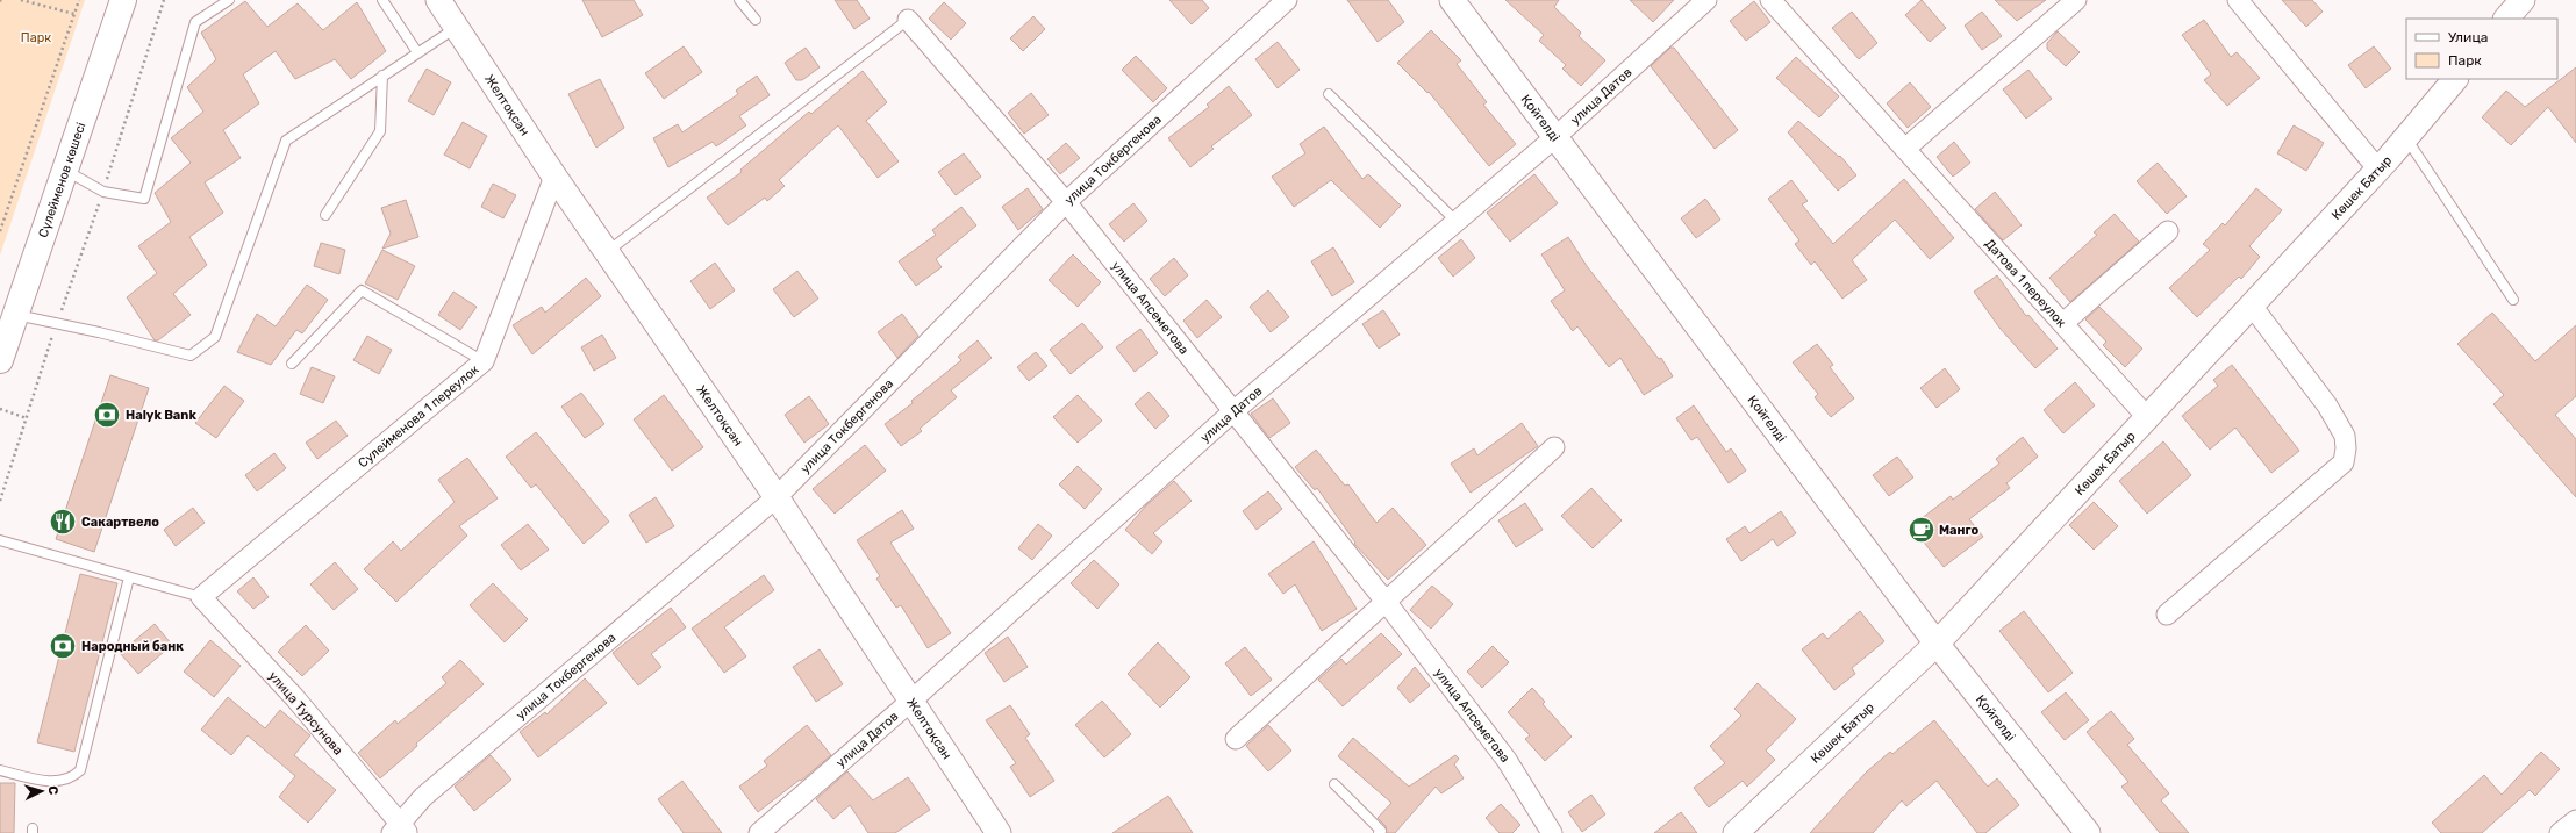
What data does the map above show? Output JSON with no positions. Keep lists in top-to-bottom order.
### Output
{
  "streets": {
    "main road": ["Сүлейменов көшесі"],
    "street": [
      "улица Датов",
      "Желтоқсан",
      "Қойгелді",
      "улица Токбергенова",
      "Көшек Батыр",
      "Датова 1 переулок",
      "улица Апсеметова",
      "Сулейменова 1 переулок",
      "улица Турсунова"
    ]
  },
  "crossings": [
    ["улица Датов", "Желтоқсан"],
    ["улица Датов", "Қойгелді"],
    ["улица Датов", "улица Апсеметова"],
    ["Желтоқсан", "улица Токбергенова"],
    ["Желтоқсан", "Сулейменова 1 переулок"],
    ["Қойгелді", "Көшек Батыр"],
    ["улица Токбергенова", "улица Апсеметова"],
    ["улица Токбергенова", "улица Турсунова"],
    ["Көшек Батыр", "Датова 1 переулок"],
    ["Сулейменова 1 переулок", "улица Турсунова"]
  ],
  "parks": ["Парк"],
  "places": {
    "bank": ["Halyk Bank", "Народный банк"],
    "restaurant": ["Сакартвело"],
    "cafe": ["Манго"]
  },
  "legend": ["Улица", "Парк"],
  "north": "right"
}
